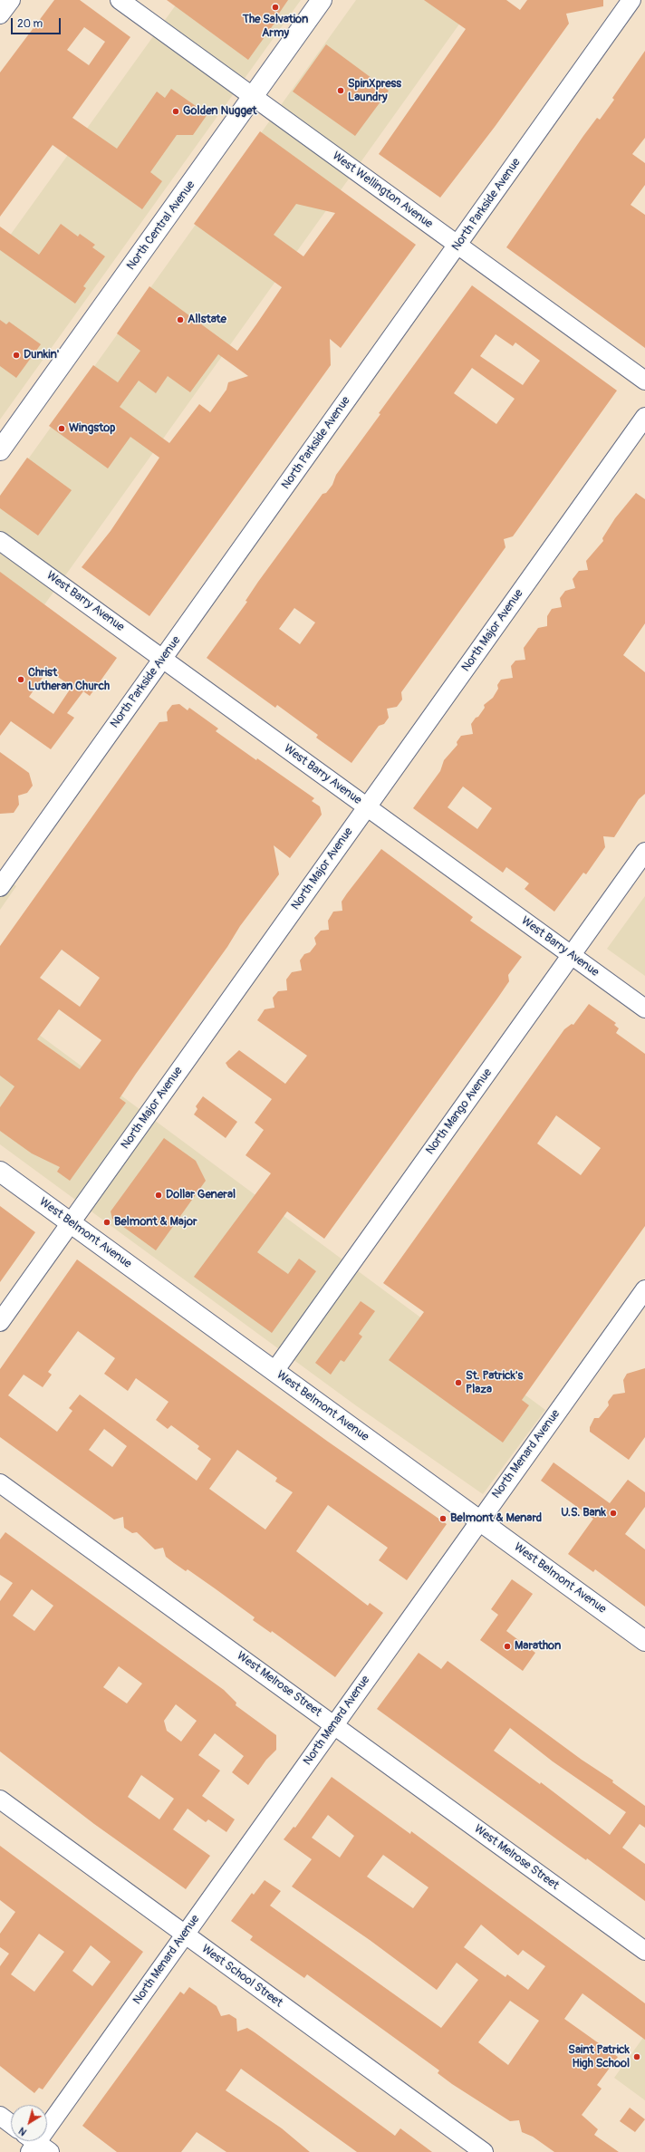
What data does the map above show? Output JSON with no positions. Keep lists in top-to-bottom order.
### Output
{
  "streets": {
    "main road": ["North Central Avenue", "West Belmont Avenue"],
    "street": [
      "West Wellington Avenue",
      "North Parkside Avenue",
      "West Barry Avenue",
      "North Major Avenue",
      "North Mango Avenue",
      "North Menard Avenue",
      "West Melrose Street",
      "West School Street"
    ]
  },
  "crossings": [
    ["West Wellington Avenue", "North Parkside Avenue"],
    ["West Wellington Avenue", "North Central Avenue"],
    ["North Parkside Avenue", "West Barry Avenue"],
    ["West Barry Avenue", "North Major Avenue"],
    ["West Barry Avenue", "North Mango Avenue"],
    ["North Major Avenue", "West Belmont Avenue"],
    ["North Mango Avenue", "West Belmont Avenue"],
    ["West Belmont Avenue", "North Menard Avenue"],
    ["North Menard Avenue", "West Melrose Street"],
    ["North Menard Avenue", "West School Street"]
  ],
  "places": [
    "The Salvation Army",
    "SpinXpress Laundry",
    "Golden Nugget",
    "Allstate",
    "Dunkin'",
    "Wingstop",
    "Christ Lutheran Church",
    "Dollar General",
    "Belmont & Major",
    "St. Patrick's Plaza",
    "U.S. Bank",
    "Belmont & Menard",
    "Marathon",
    "Saint Patrick High School"
  ],
  "scale_bar": "20 m",
  "north": "bottom left"
}
